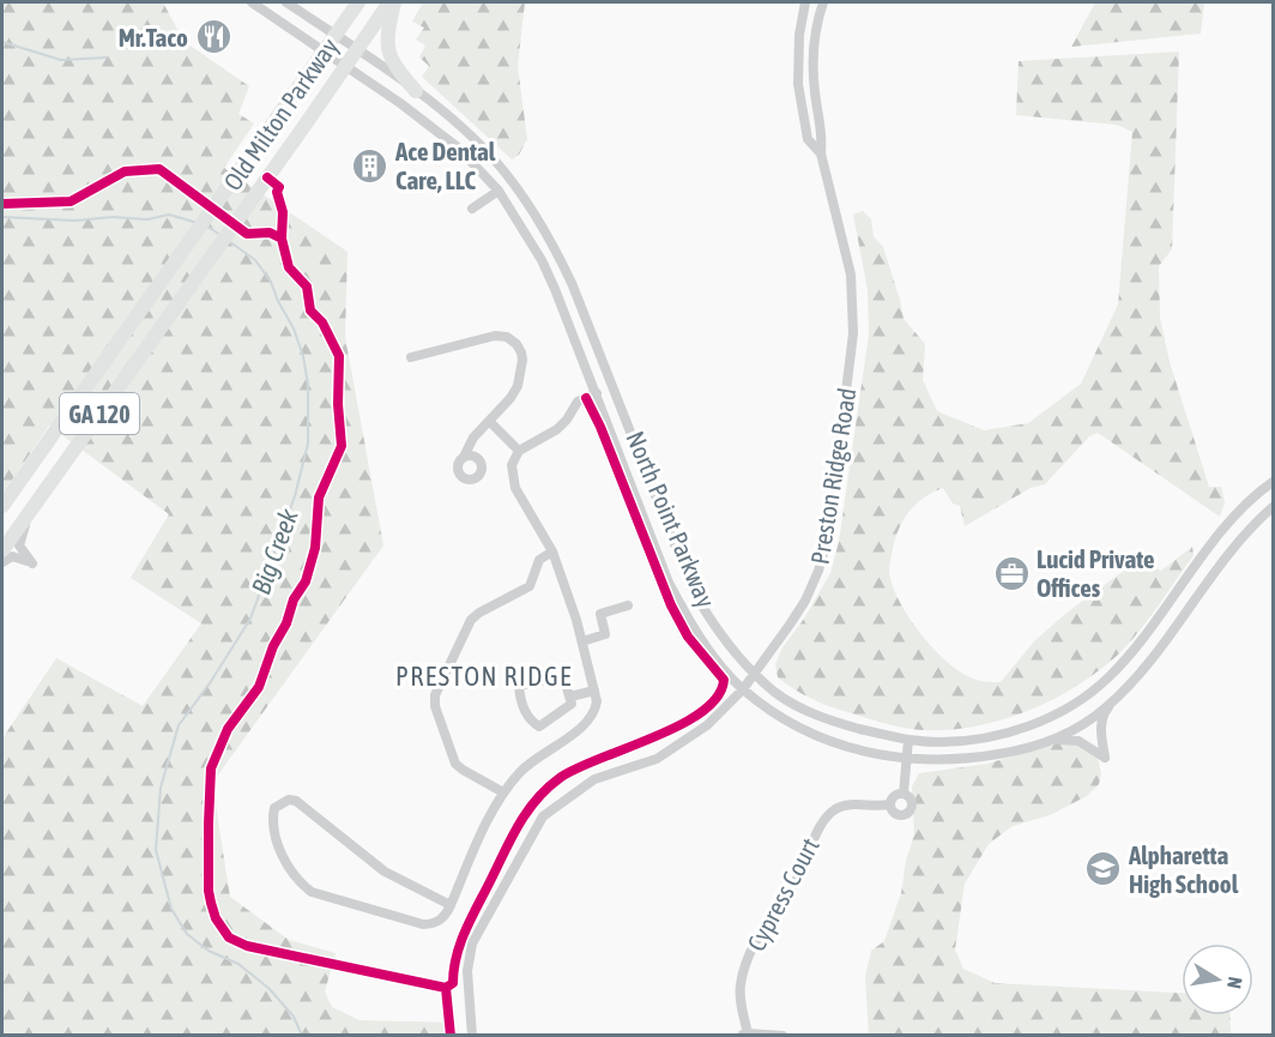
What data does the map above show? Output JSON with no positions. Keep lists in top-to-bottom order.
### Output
{
  "streets": {
    "highway": ["Old Milton Parkway", "GA 120"],
    "street": ["Preston Ridge Road", "North Point Parkway", "Cypress Court"]
  },
  "crossings": [
    ["Old Milton Parkway", "North Point Parkway"],
    ["Preston Ridge Road", "North Point Parkway"],
    ["North Point Parkway", "Cypress Court"]
  ],
  "districts": ["PRESTON RIDGE"],
  "water": ["Big Creek"],
  "places": {
    "restaurant": ["Mr.Taco"],
    "building": ["Ace Dental Care, LLC"],
    "office": ["Lucid Private Offices"],
    "school or university": ["Alpharetta High School"]
  },
  "north": "right"
}
